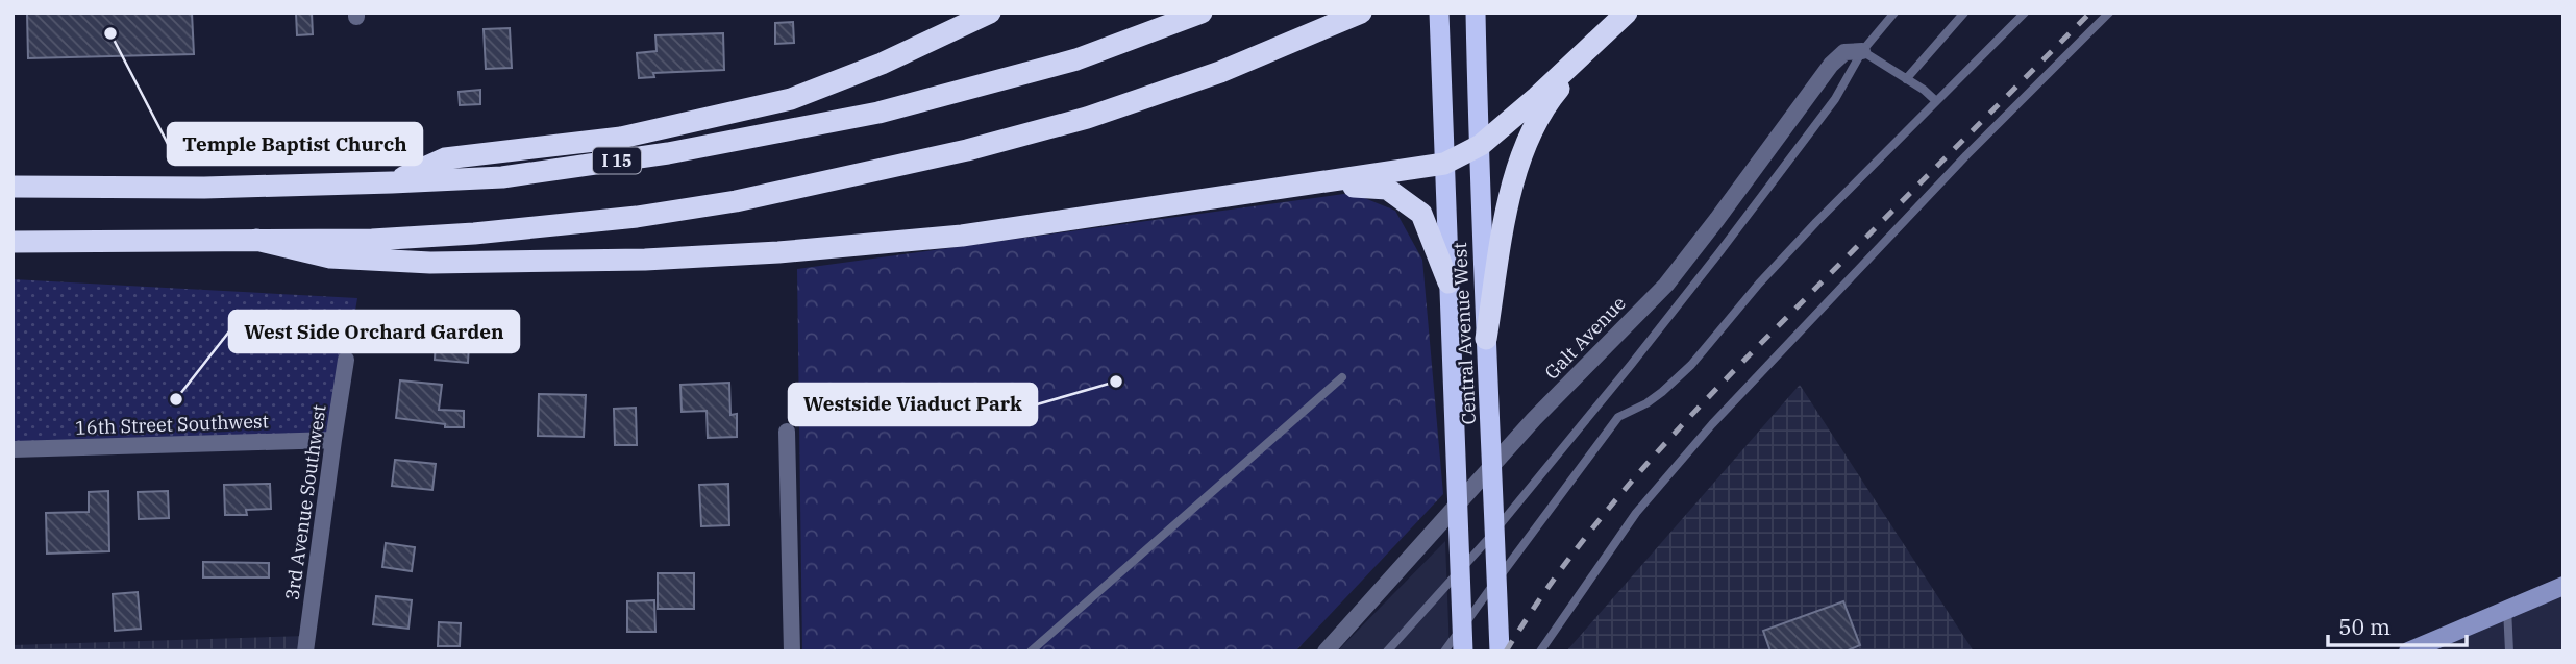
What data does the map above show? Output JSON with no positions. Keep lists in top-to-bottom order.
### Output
{
  "streets": {
    "highway": ["I 15", "Central Avenue West"],
    "street": ["Galt Avenue", "16th Street Southwest", "3rd Avenue Southwest"]
  },
  "crossings": [
    ["16th Street Southwest", "3rd Avenue Southwest"]
  ],
  "places": ["Temple Baptist Church", "Westside Viaduct Park", "West Side Orchard Garden"],
  "scale_bar": "50 m"
}
